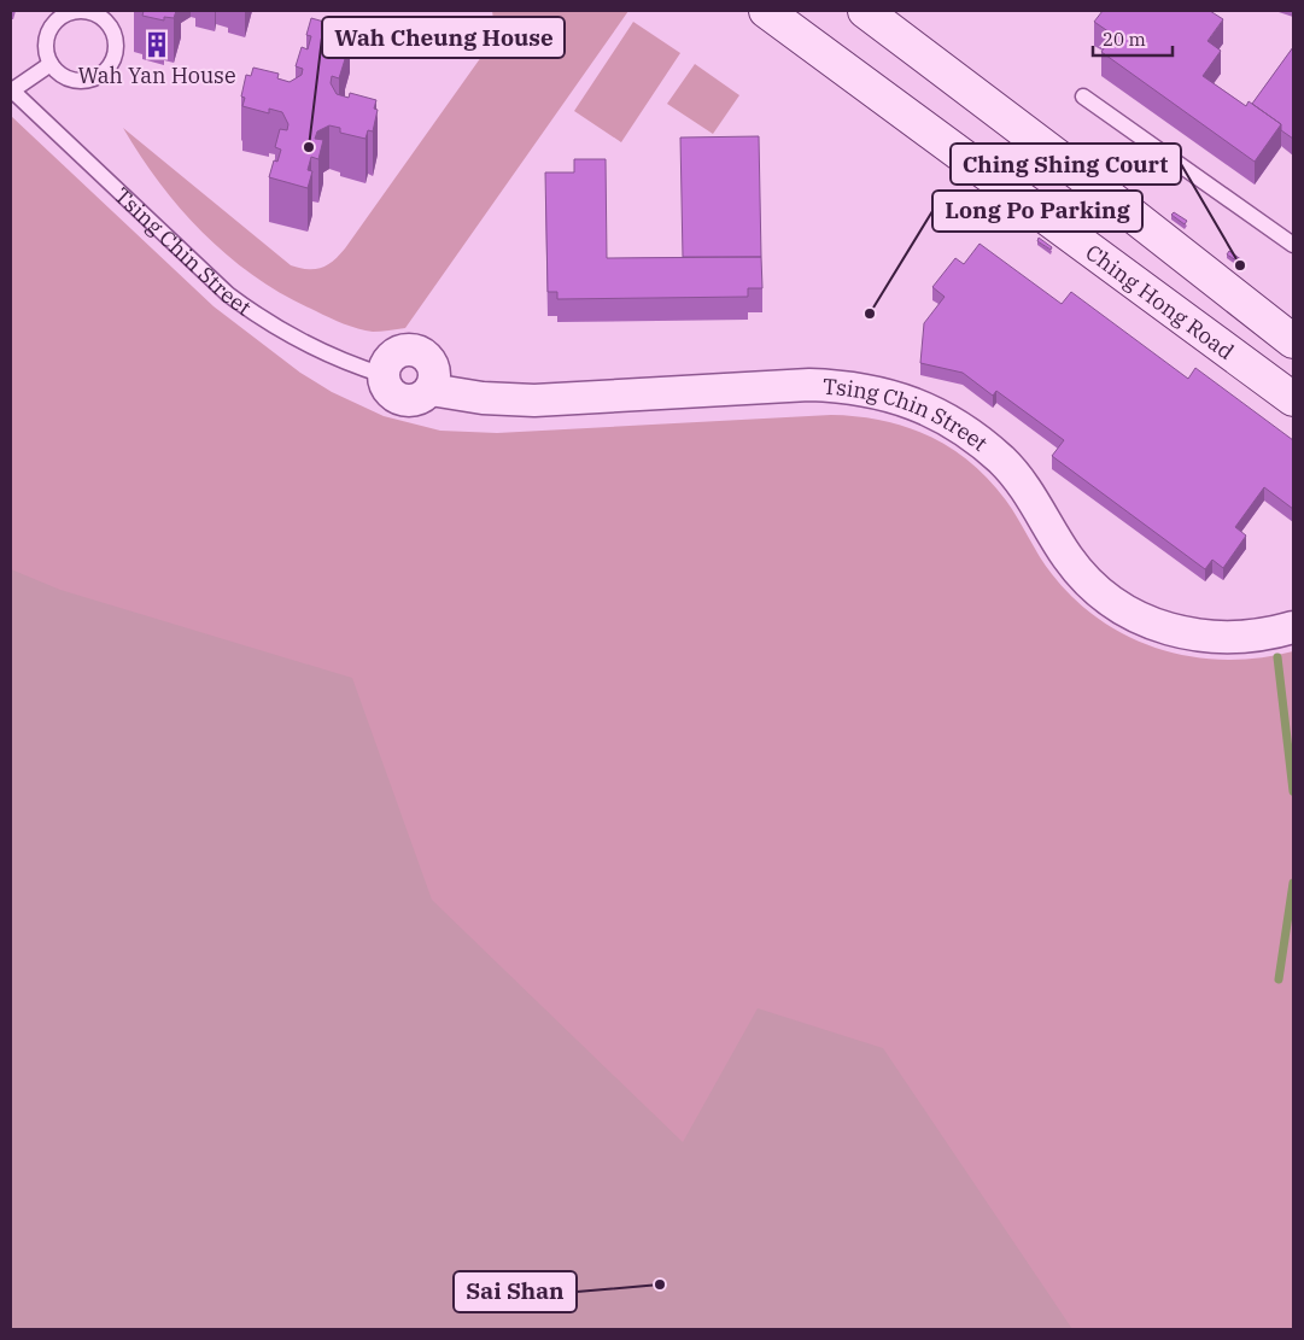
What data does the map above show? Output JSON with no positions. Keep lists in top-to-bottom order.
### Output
{
  "streets": {
    "main road": ["Ching Hong Road"],
    "street": ["Tsing Chin Street"]
  },
  "places": {
    "building": ["Wah Yan House"],
    "other": [
      "Wah Cheung House",
      "Ching Shing Court",
      "Long Po Parking",
      "Sai Shan"
    ]
  },
  "scale_bar": "20 m"
}
